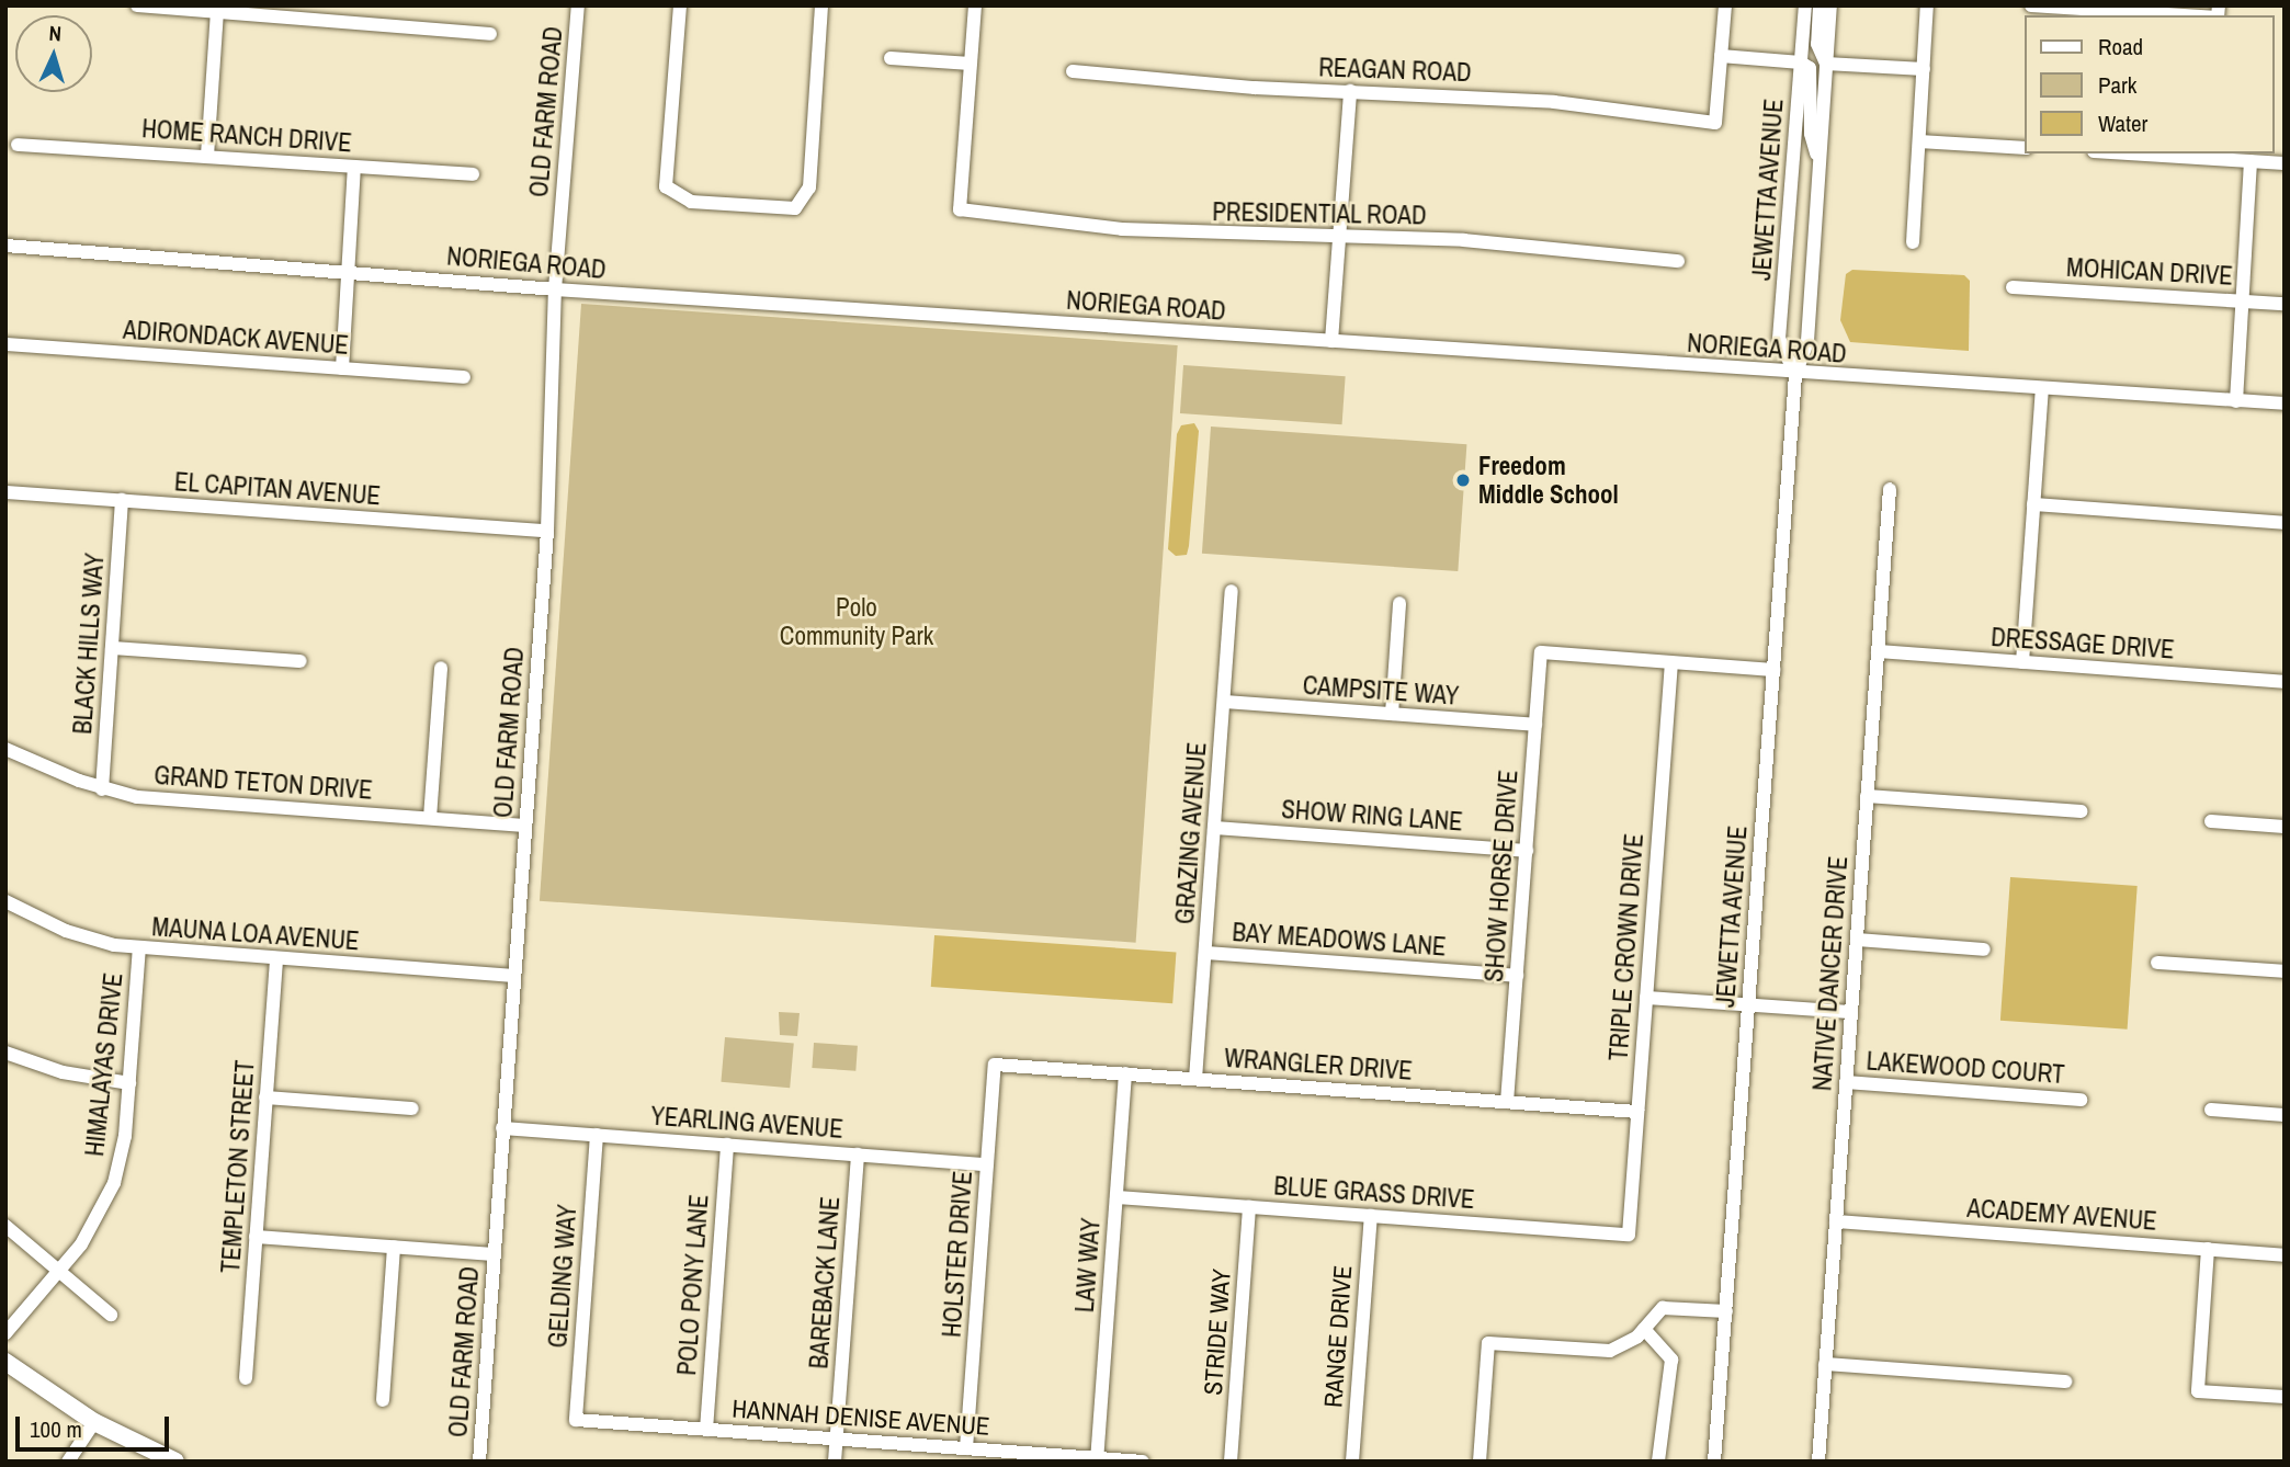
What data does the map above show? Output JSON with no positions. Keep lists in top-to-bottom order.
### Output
{
  "streets": {
    "street": [
      "REAGAN ROAD",
      "OLD FARM ROAD",
      "HOME RANCH DRIVE",
      "JEWETTA AVENUE",
      "PRESIDENTIAL ROAD",
      "NORIEGA ROAD",
      "MOHICAN DRIVE",
      "ADIRONDACK AVENUE",
      "EL CAPITAN AVENUE",
      "BLACK HILLS WAY",
      "DRESSAGE DRIVE",
      "CAMPSITE WAY",
      "GRAND TETON DRIVE",
      "SHOW RING LANE",
      "GRAZING AVENUE",
      "SHOW HORSE DRIVE",
      "MAUNA LOA AVENUE",
      "BAY MEADOWS LANE",
      "TRIPLE CROWN DRIVE",
      "NATIVE DANCER DRIVE",
      "HIMALAYAS DRIVE",
      "WRANGLER DRIVE",
      "LAKEWOOD COURT",
      "YEARLING AVENUE",
      "TEMPLETON STREET",
      "BLUE GRASS DRIVE",
      "ACADEMY AVENUE",
      "HOLSTER DRIVE",
      "LAW WAY",
      "GELDING WAY",
      "BAREBACK LANE",
      "POLO PONY LANE",
      "STRIDE WAY",
      "RANGE DRIVE",
      "HANNAH DENISE AVENUE"
    ]
  },
  "crossings": [
    ["OLD FARM ROAD", "NORIEGA ROAD"],
    ["OLD FARM ROAD", "EL CAPITAN AVENUE"],
    ["OLD FARM ROAD", "GRAND TETON DRIVE"],
    ["OLD FARM ROAD", "MAUNA LOA AVENUE"],
    ["OLD FARM ROAD", "YEARLING AVENUE"],
    ["JEWETTA AVENUE", "NORIEGA ROAD"],
    ["EL CAPITAN AVENUE", "BLACK HILLS WAY"],
    ["BLACK HILLS WAY", "GRAND TETON DRIVE"],
    ["DRESSAGE DRIVE", "NATIVE DANCER DRIVE"],
    ["CAMPSITE WAY", "GRAZING AVENUE"],
    ["CAMPSITE WAY", "SHOW HORSE DRIVE"],
    ["SHOW RING LANE", "GRAZING AVENUE"],
    ["SHOW RING LANE", "SHOW HORSE DRIVE"],
    ["GRAZING AVENUE", "BAY MEADOWS LANE"],
    ["GRAZING AVENUE", "WRANGLER DRIVE"],
    ["SHOW HORSE DRIVE", "BAY MEADOWS LANE"],
    ["SHOW HORSE DRIVE", "TRIPLE CROWN DRIVE"],
    ["SHOW HORSE DRIVE", "WRANGLER DRIVE"],
    ["MAUNA LOA AVENUE", "HIMALAYAS DRIVE"],
    ["MAUNA LOA AVENUE", "TEMPLETON STREET"],
    ["TRIPLE CROWN DRIVE", "WRANGLER DRIVE"],
    ["TRIPLE CROWN DRIVE", "BLUE GRASS DRIVE"],
    ["NATIVE DANCER DRIVE", "LAKEWOOD COURT"],
    ["NATIVE DANCER DRIVE", "ACADEMY AVENUE"],
    ["WRANGLER DRIVE", "HOLSTER DRIVE"],
    ["WRANGLER DRIVE", "LAW WAY"],
    ["YEARLING AVENUE", "HOLSTER DRIVE"],
    ["YEARLING AVENUE", "GELDING WAY"],
    ["YEARLING AVENUE", "BAREBACK LANE"],
    ["YEARLING AVENUE", "POLO PONY LANE"],
    ["BLUE GRASS DRIVE", "LAW WAY"],
    ["BLUE GRASS DRIVE", "STRIDE WAY"],
    ["BLUE GRASS DRIVE", "RANGE DRIVE"],
    ["HOLSTER DRIVE", "HANNAH DENISE AVENUE"],
    ["LAW WAY", "HANNAH DENISE AVENUE"],
    ["GELDING WAY", "HANNAH DENISE AVENUE"],
    ["BAREBACK LANE", "HANNAH DENISE AVENUE"],
    ["POLO PONY LANE", "HANNAH DENISE AVENUE"]
  ],
  "parks": ["Polo Community Park"],
  "places": ["Freedom Middle School"],
  "legend": ["Road", "Park", "Water"],
  "scale_bar": "100 m",
  "north": "top"
}
